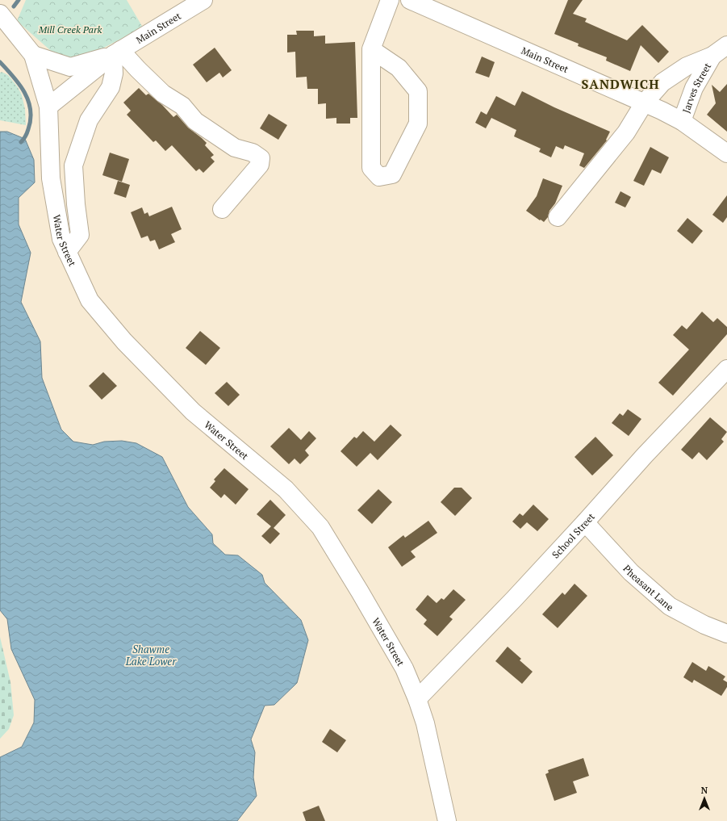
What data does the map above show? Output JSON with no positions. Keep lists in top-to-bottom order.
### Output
{
  "streets": {
    "street": [
      "Main Street",
      "Jarves Street",
      "Water Street",
      "School Street",
      "Pheasant Lane"
    ]
  },
  "crossings": [
    ["Main Street", "Jarves Street"],
    ["Main Street", "Water Street"],
    ["Water Street", "School Street"],
    ["School Street", "Pheasant Lane"]
  ],
  "districts": ["SANDWICH"],
  "water": ["Shawme Lake Lower"],
  "parks": ["Mill Creek Park"],
  "north": "top"
}
